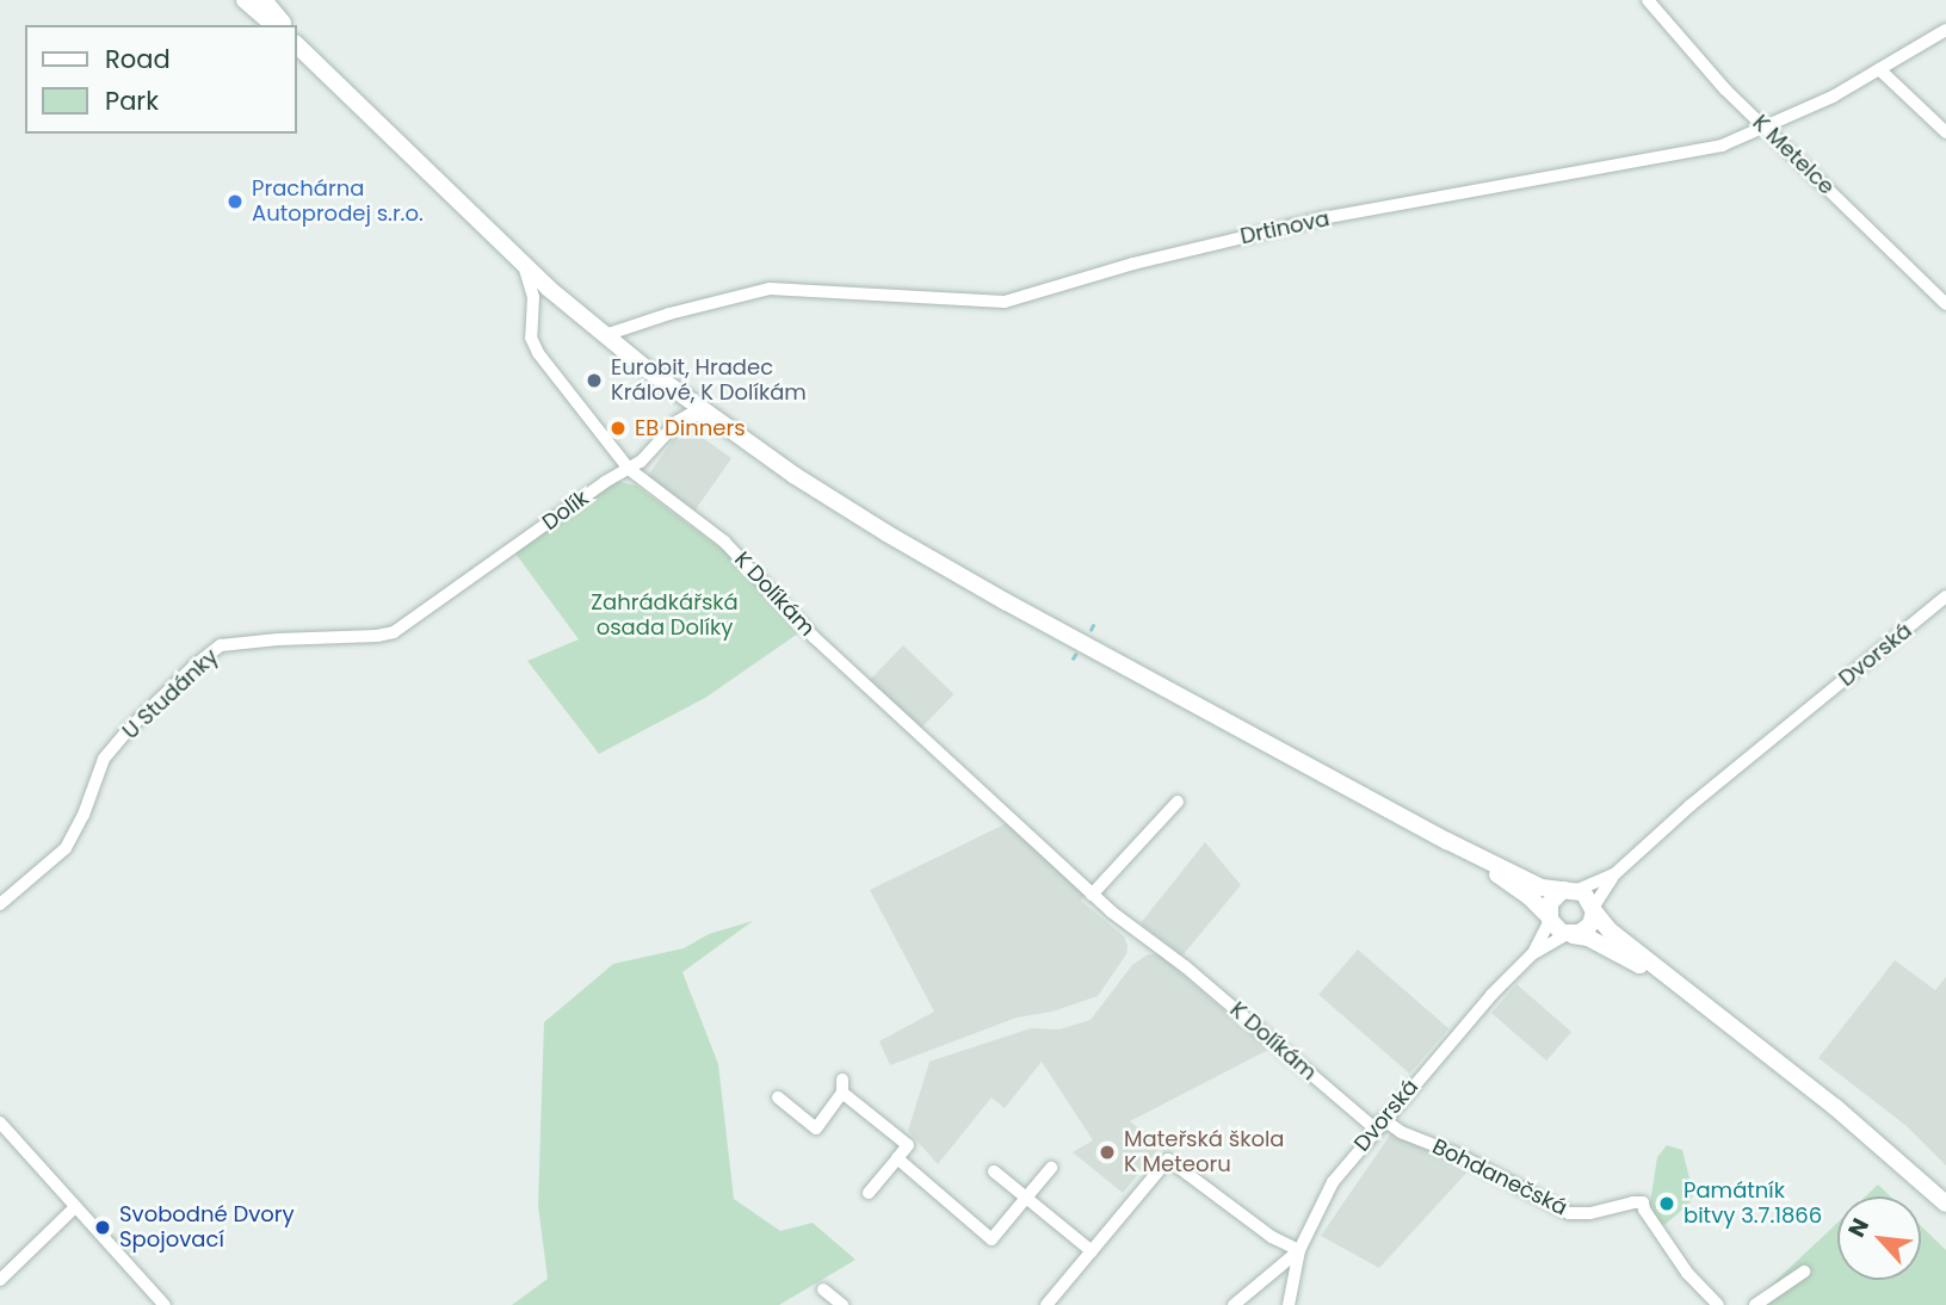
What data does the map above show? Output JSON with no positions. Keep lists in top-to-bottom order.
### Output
{
  "streets": {
    "main road": ["Dvorská"],
    "street": [
      "K Metelce",
      "Drtinova",
      "Dolík",
      "K Dolíkám",
      "U Studánky",
      "Bohdanečská"
    ]
  },
  "crossings": [
    ["K Metelce", "Drtinova"],
    ["Dolík", "K Dolíkám"],
    ["Dolík", "U Studánky"],
    ["K Dolíkám", "Dvorská"],
    ["K Dolíkám", "Bohdanečská"],
    ["Dvorská", "Bohdanečská"]
  ],
  "parks": ["Zahrádkářská osada Dolíky"],
  "places": [
    "Prachárna Autoprodej s.r.o.",
    "Eurobit, Hradec Králové, K Dolíkám",
    "EB Dinners",
    "Mateřská škola K Meteoru",
    "Památník bitvy 3.7.1866",
    "Svobodné Dvory Spojovací"
  ],
  "legend": ["Road", "Park"],
  "north": "top left"
}
